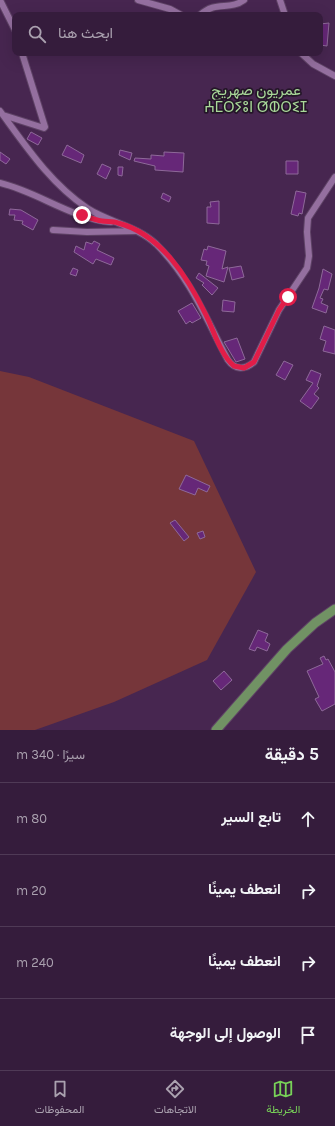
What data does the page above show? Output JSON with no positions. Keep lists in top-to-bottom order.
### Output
{
  "districts": ["عمريون صهريج ⵄⵎⵔⵢⵓⵏ ⵚⵀⵔⵉⵊ"],
  "page": {
    "search": "ابحث هنا",
    "heading": ["5 دقيقة", "سيرًا · 340 m"],
    "list": [
      ["تابع السير", "80 m"],
      ["انعطف يمينًا", "20 m"],
      ["انعطف يمينًا", "240 m"],
      "الوصول إلى الوجهة"
    ],
    "nav": ["الخريطة", "الاتجاهات", "المحفوظات"]
  }
}
